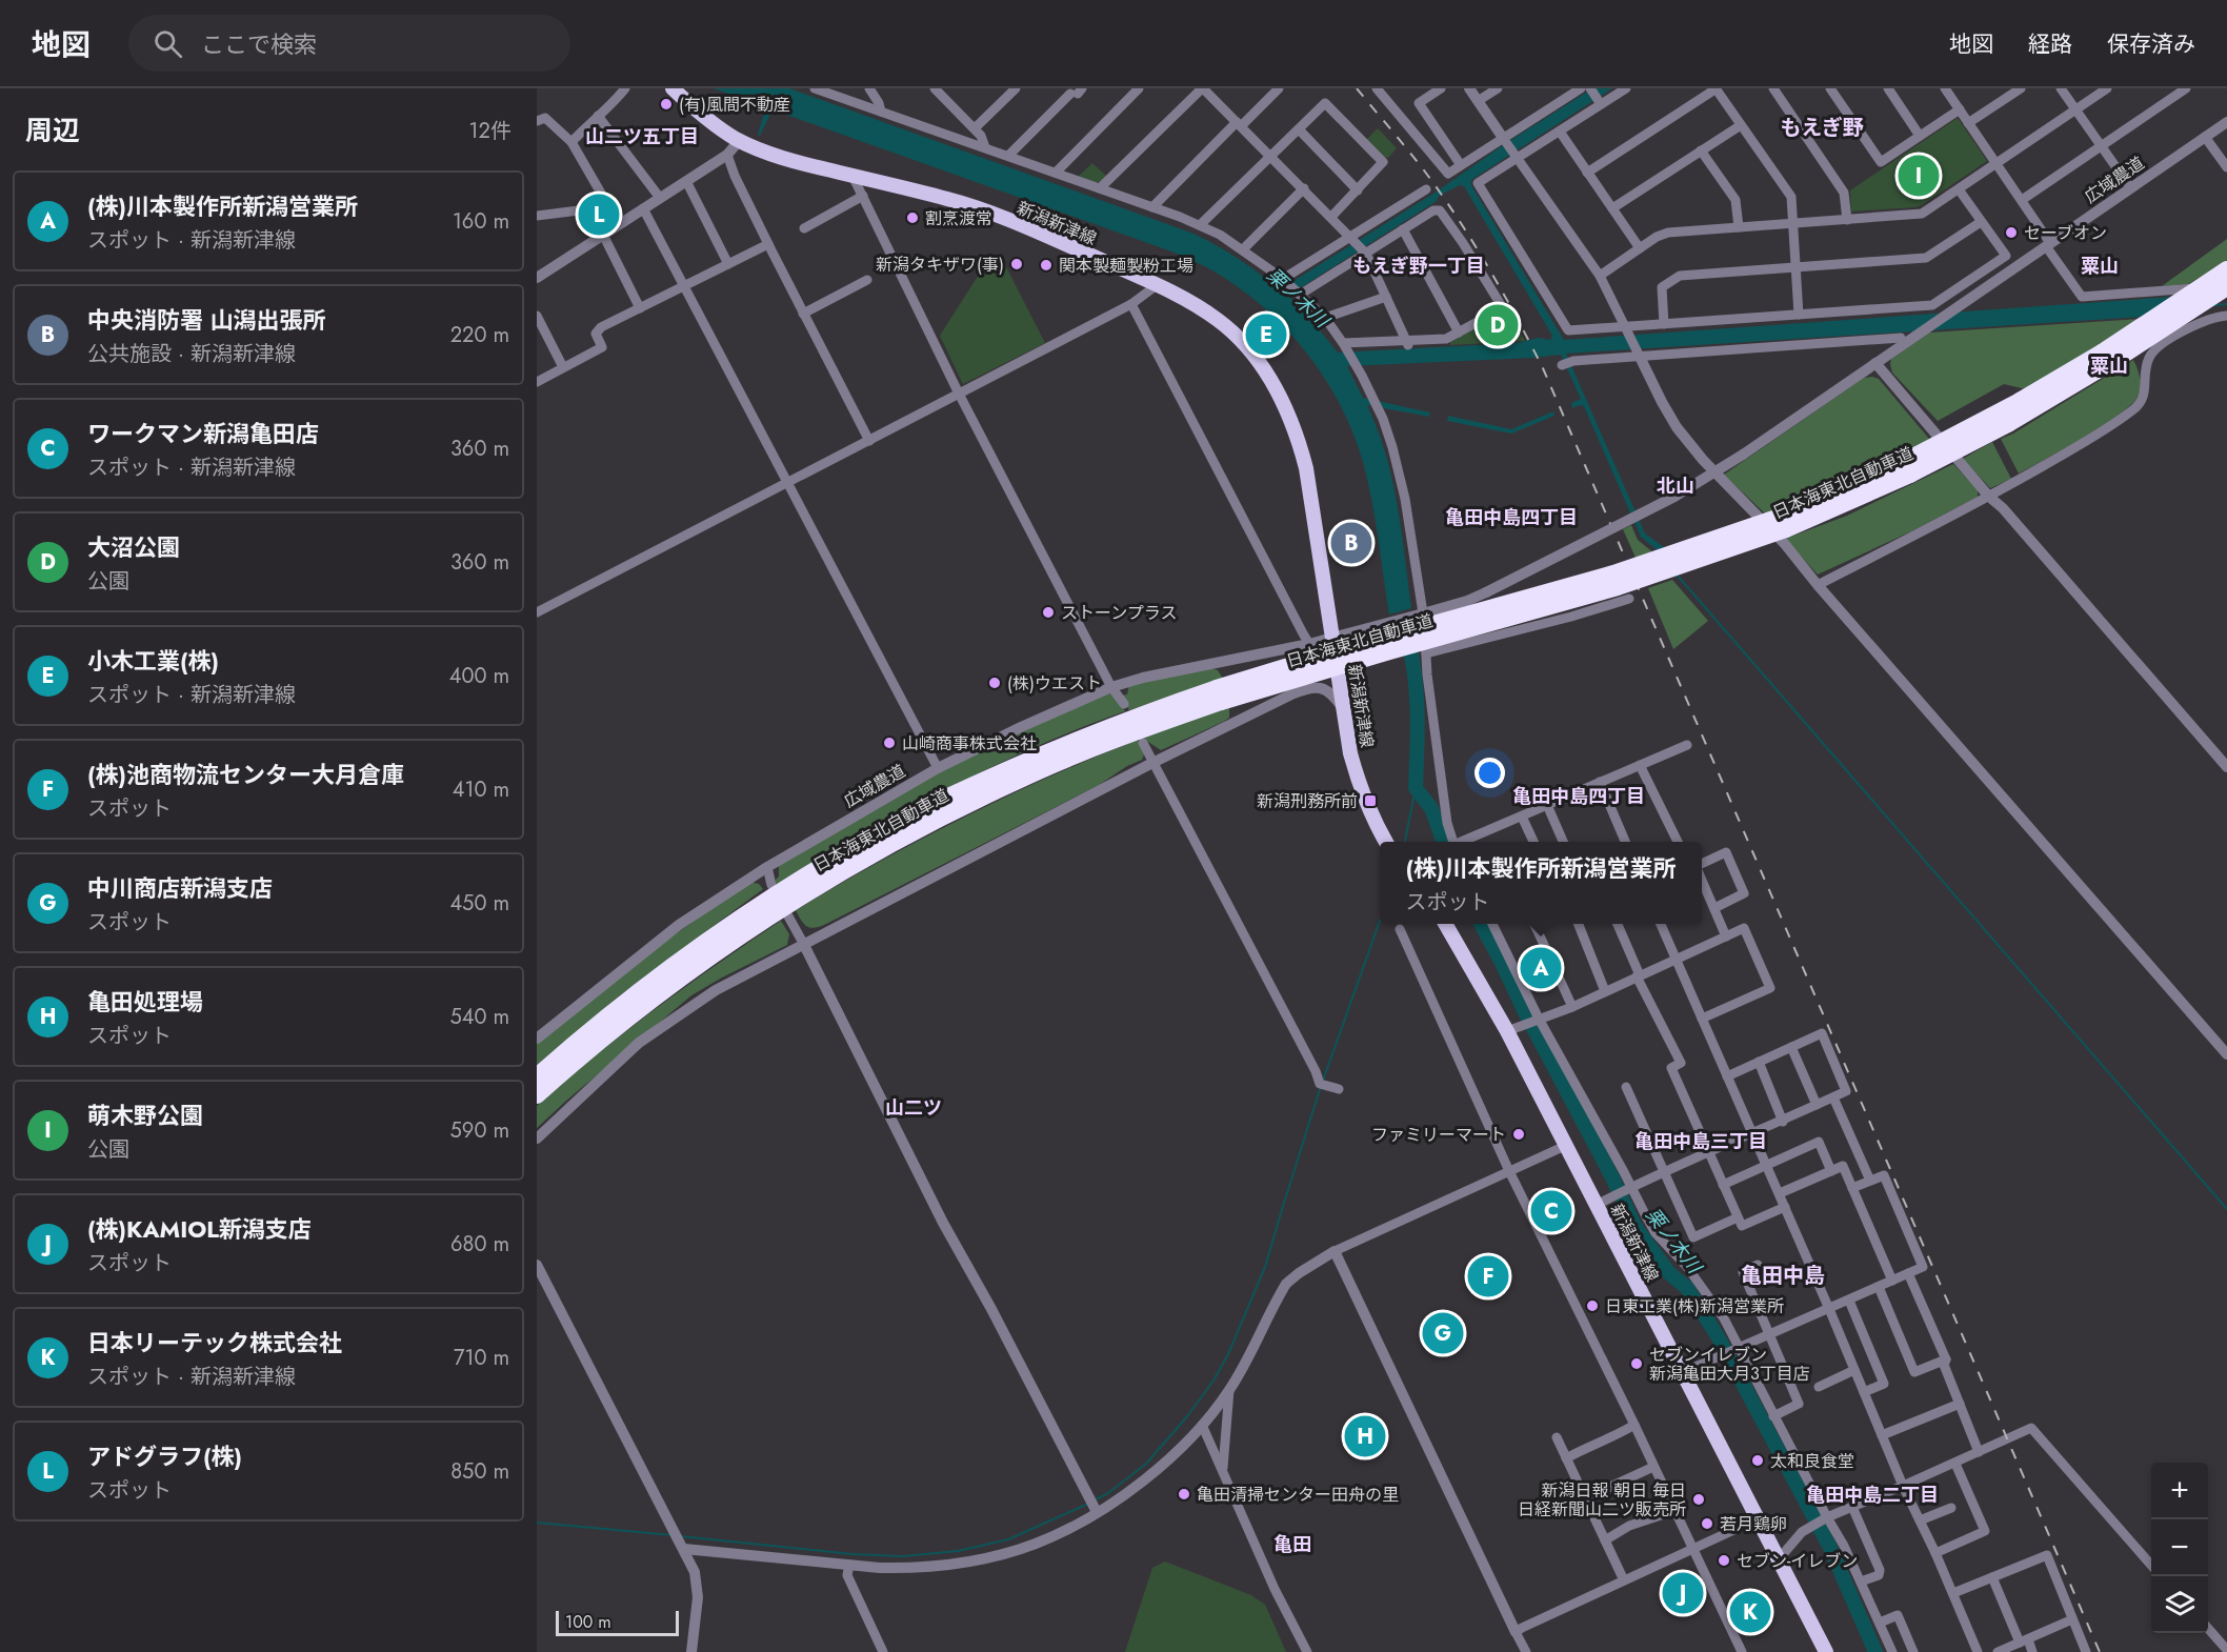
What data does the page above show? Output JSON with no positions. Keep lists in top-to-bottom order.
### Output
{
  "streets": {
    "highway": ["日本海東北自動車道"],
    "main road": ["新潟新津線"],
    "street": ["広域農道"]
  },
  "crossings": [
    ["広域農道", "新潟新津線"]
  ],
  "districts": [
    "もえぎ野",
    "山二ツ五丁目",
    "もえぎ野一丁目",
    "粟山",
    "粟山",
    "北山",
    "亀田中島四丁目",
    "亀田中島四丁目",
    "山二ツ",
    "亀田中島三丁目",
    "亀田中島",
    "亀田中島二丁目",
    "亀田"
  ],
  "water": ["栗ノ木川"],
  "places": {
    "other": [
      "(有)風間不動産",
      "割烹渡常",
      "セーブオン",
      "新潟タキザワ(事)",
      "関本製麺製粉工場",
      "ストーンプラス",
      "(株)ウエスト",
      "山崎商事株式会社",
      "ファミリーマート",
      "日東工業(株)新潟営業所",
      "セブンイレブン 新潟亀田大月3丁目店",
      "太和良食堂",
      "亀田清掃センター田舟の里",
      "新潟日報 朝日 毎日 日経新聞山二ツ販売所",
      "若月鶏卵",
      "セブン-イレブン"
    ],
    "transit": ["新潟刑務所前"]
  },
  "scale_bar": "100 m",
  "page": {
    "header": "地図",
    "search": "ここで検索",
    "nav": ["地図", "経路", "保存済み"],
    "heading": ["周辺", "12件"],
    "pins": [
      "I",
      "L",
      "D",
      "E",
      "B",
      "A",
      "C",
      "F",
      "G",
      "H",
      "J",
      "K"
    ],
    "list": [
      {
        "mark": "A",
        "name": "(株)川本製作所新潟営業所",
        "note": "スポット · 新潟新津線",
        "value": "160 m"
      },
      {
        "mark": "B",
        "name": "中央消防署 山潟出張所",
        "note": "公共施設 · 新潟新津線",
        "value": "220 m"
      },
      {
        "mark": "C",
        "name": "ワークマン新潟亀田店",
        "note": "スポット · 新潟新津線",
        "value": "360 m"
      },
      {
        "mark": "D",
        "name": "大沼公園",
        "note": "公園",
        "value": "360 m"
      },
      {
        "mark": "E",
        "name": "小木工業(株)",
        "note": "スポット · 新潟新津線",
        "value": "400 m"
      },
      {
        "mark": "F",
        "name": "(株)池商物流センター大月倉庫",
        "note": "スポット",
        "value": "410 m"
      },
      {
        "mark": "G",
        "name": "中川商店新潟支店",
        "note": "スポット",
        "value": "450 m"
      },
      {
        "mark": "H",
        "name": "亀田処理場",
        "note": "スポット",
        "value": "540 m"
      },
      {
        "mark": "I",
        "name": "萌木野公園",
        "note": "公園",
        "value": "590 m"
      },
      {
        "mark": "J",
        "name": "(株)KAMIOL新潟支店",
        "note": "スポット",
        "value": "680 m"
      },
      {
        "mark": "K",
        "name": "日本リーテック株式会社",
        "note": "スポット · 新潟新津線",
        "value": "710 m"
      },
      {
        "mark": "L",
        "name": "アドグラフ(株)",
        "note": "スポット",
        "value": "850 m"
      }
    ],
    "popup": ["(株)川本製作所新潟営業所", "スポット"],
    "map_buttons": ["+", "−"],
    "scale": "100 m"
  }
}
